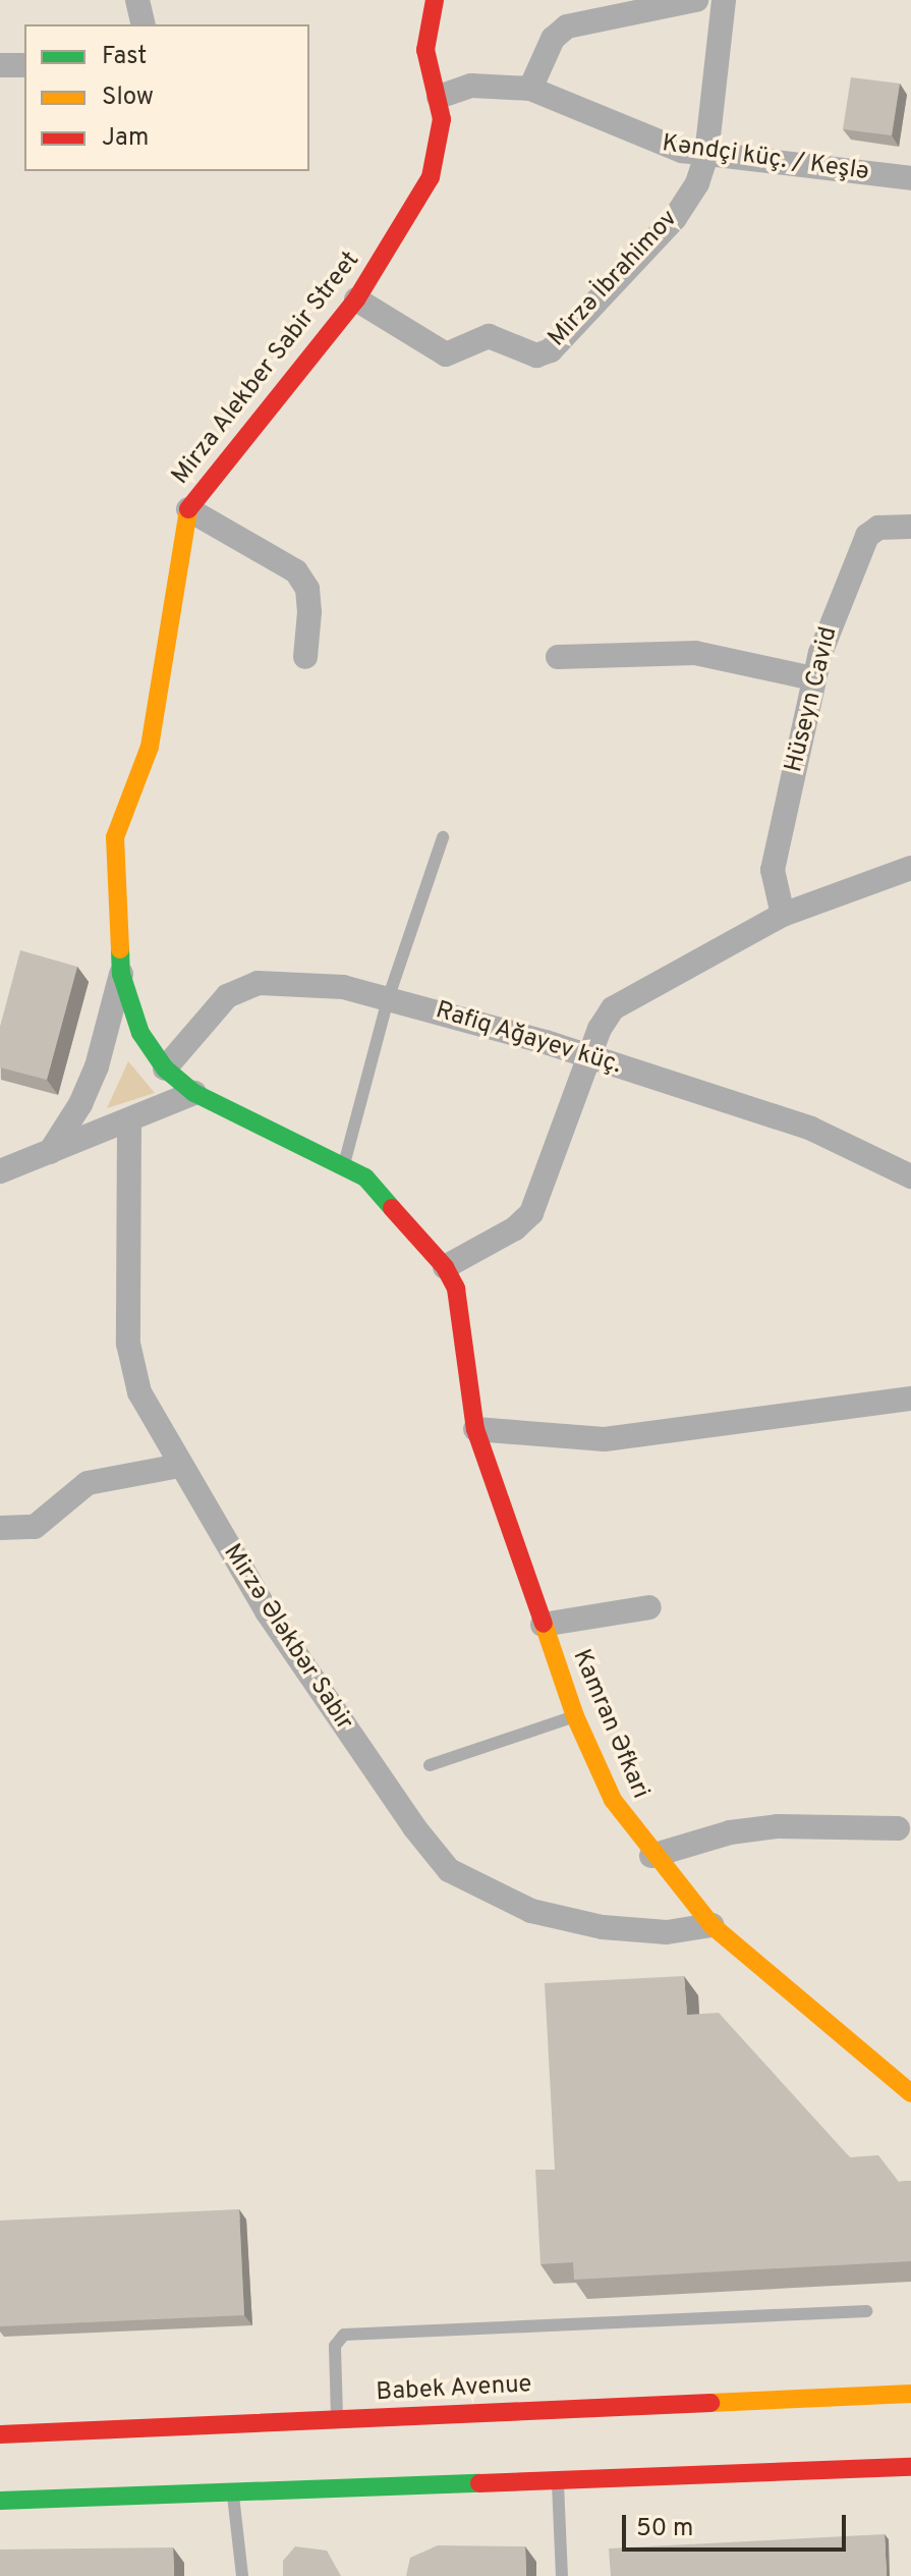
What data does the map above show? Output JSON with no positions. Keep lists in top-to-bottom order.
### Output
{
  "streets": {
    "street": [
      "Kəndçi küç. / Keşlə",
      "Mirzə İbrahimov",
      "Mirza Alekber Sabir Street",
      "Hüseyn Cavid",
      "Rafiq Ağayev küç.",
      "Mirzə Ələkbər Sabir",
      "Kamran Əfkari",
      "Babek Avenue"
    ]
  },
  "crossings": [
    ["Kəndçi küç. / Keşlə", "Mirzə İbrahimov"],
    ["Kəndçi küç. / Keşlə", "Mirza Alekber Sabir Street"],
    ["Mirzə İbrahimov", "Mirza Alekber Sabir Street"],
    ["Mirza Alekber Sabir Street", "Rafiq Ağayev küç."],
    ["Mirza Alekber Sabir Street", "Kamran Əfkari"],
    ["Mirzə Ələkbər Sabir", "Kamran Əfkari"]
  ],
  "legend": ["Fast", "Slow", "Jam"],
  "scale_bar": "50 m"
}
